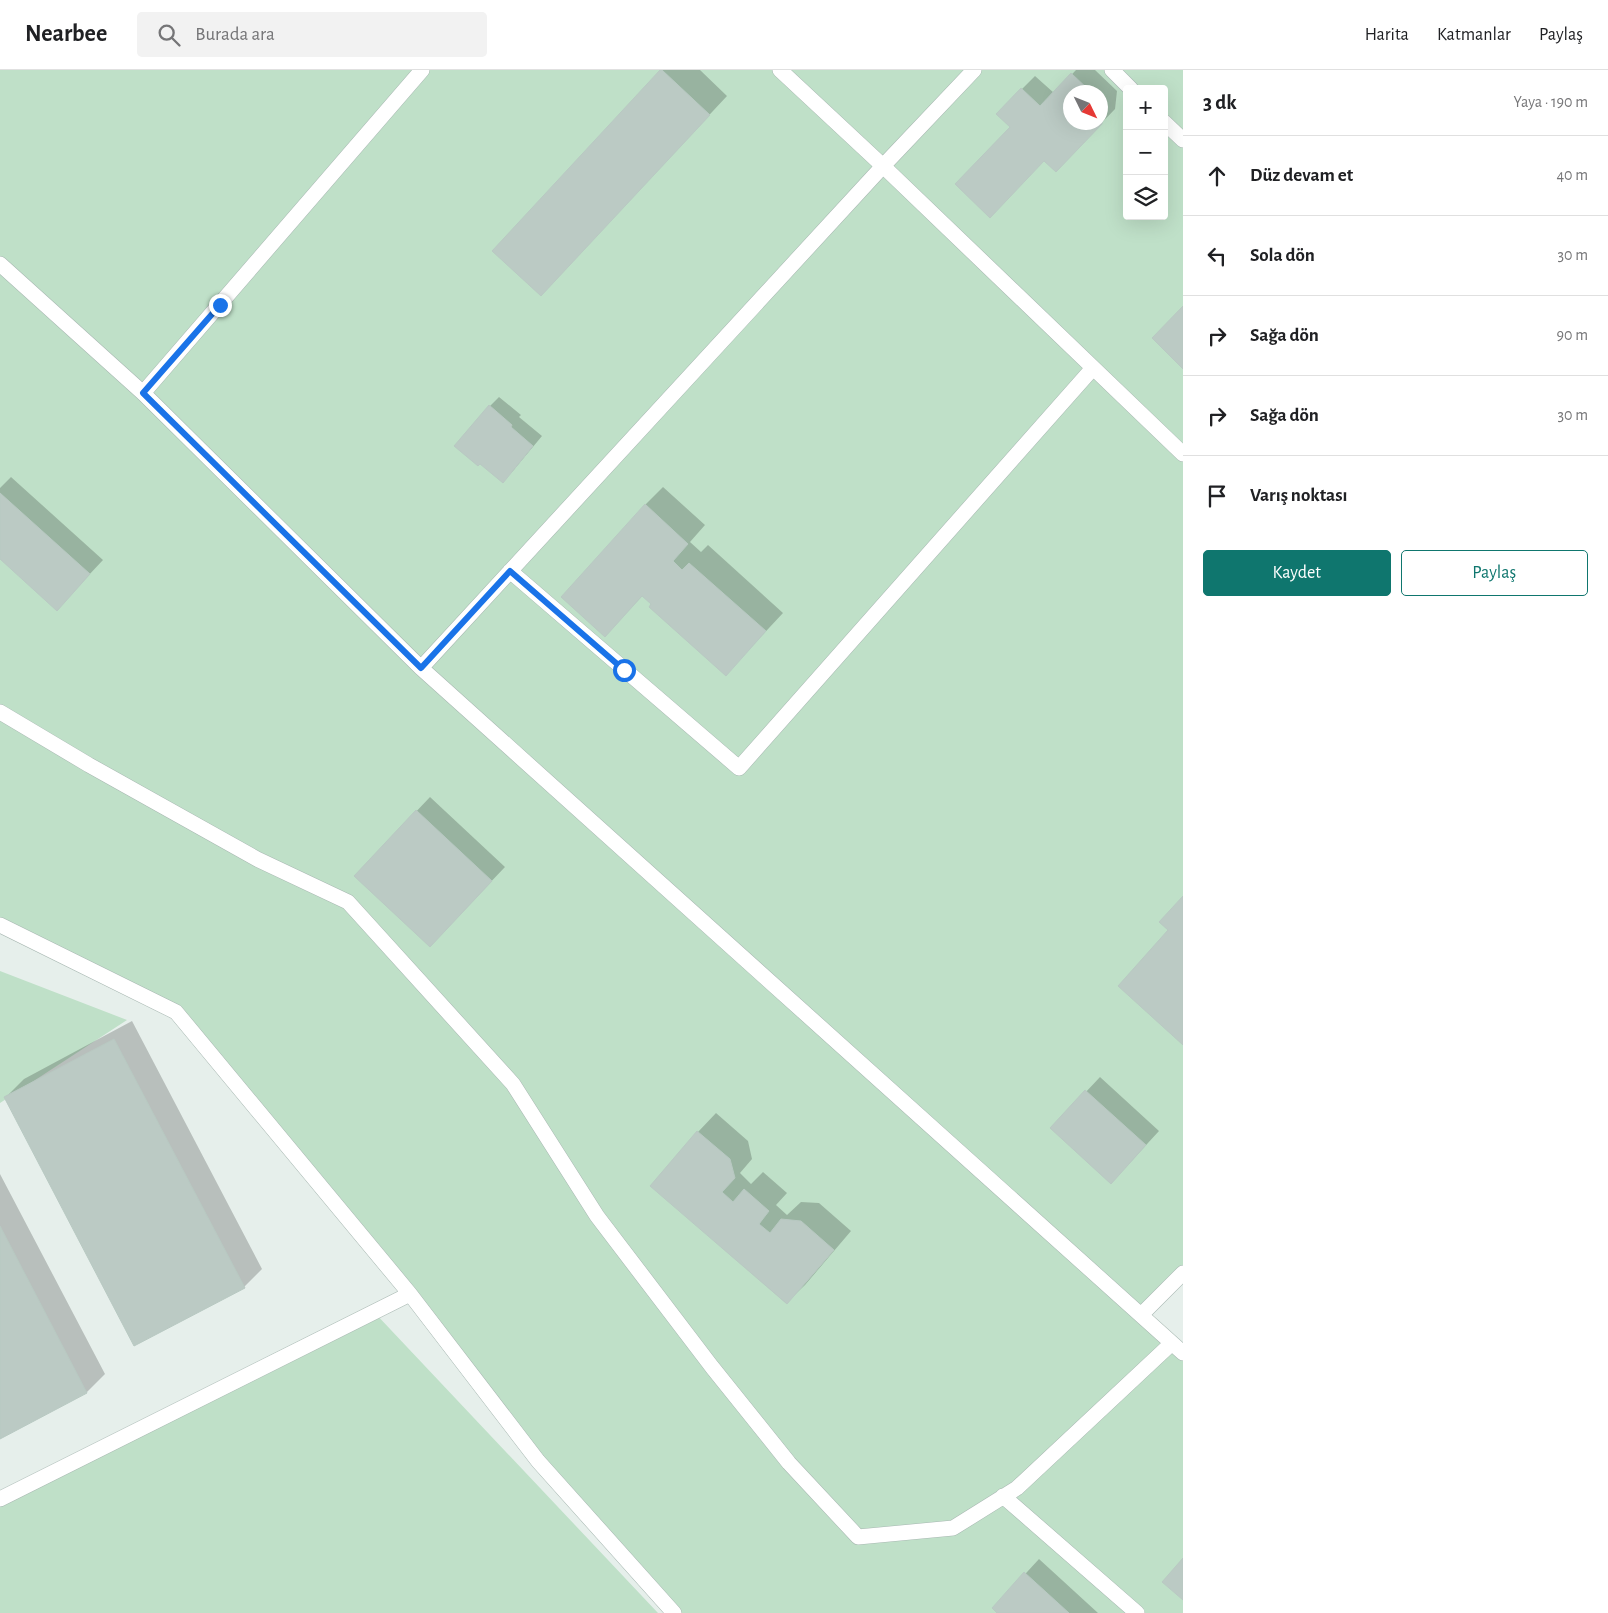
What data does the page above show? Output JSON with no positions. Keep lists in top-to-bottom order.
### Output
{
  "north": "bottom right",
  "page": {
    "header": "Nearbee",
    "search": "Burada ara",
    "nav": ["Harita", "Katmanlar", "Paylaş"],
    "heading": ["3 dk", "Yaya · 190 m"],
    "map_buttons": ["+", "−"],
    "list": [
      ["Düz devam et", "40 m"],
      ["Sola dön", "30 m"],
      ["Sağa dön", "90 m"],
      ["Sağa dön", "30 m"],
      "Varış noktası"
    ],
    "buttons": ["Kaydet", "Paylaş"]
  }
}
